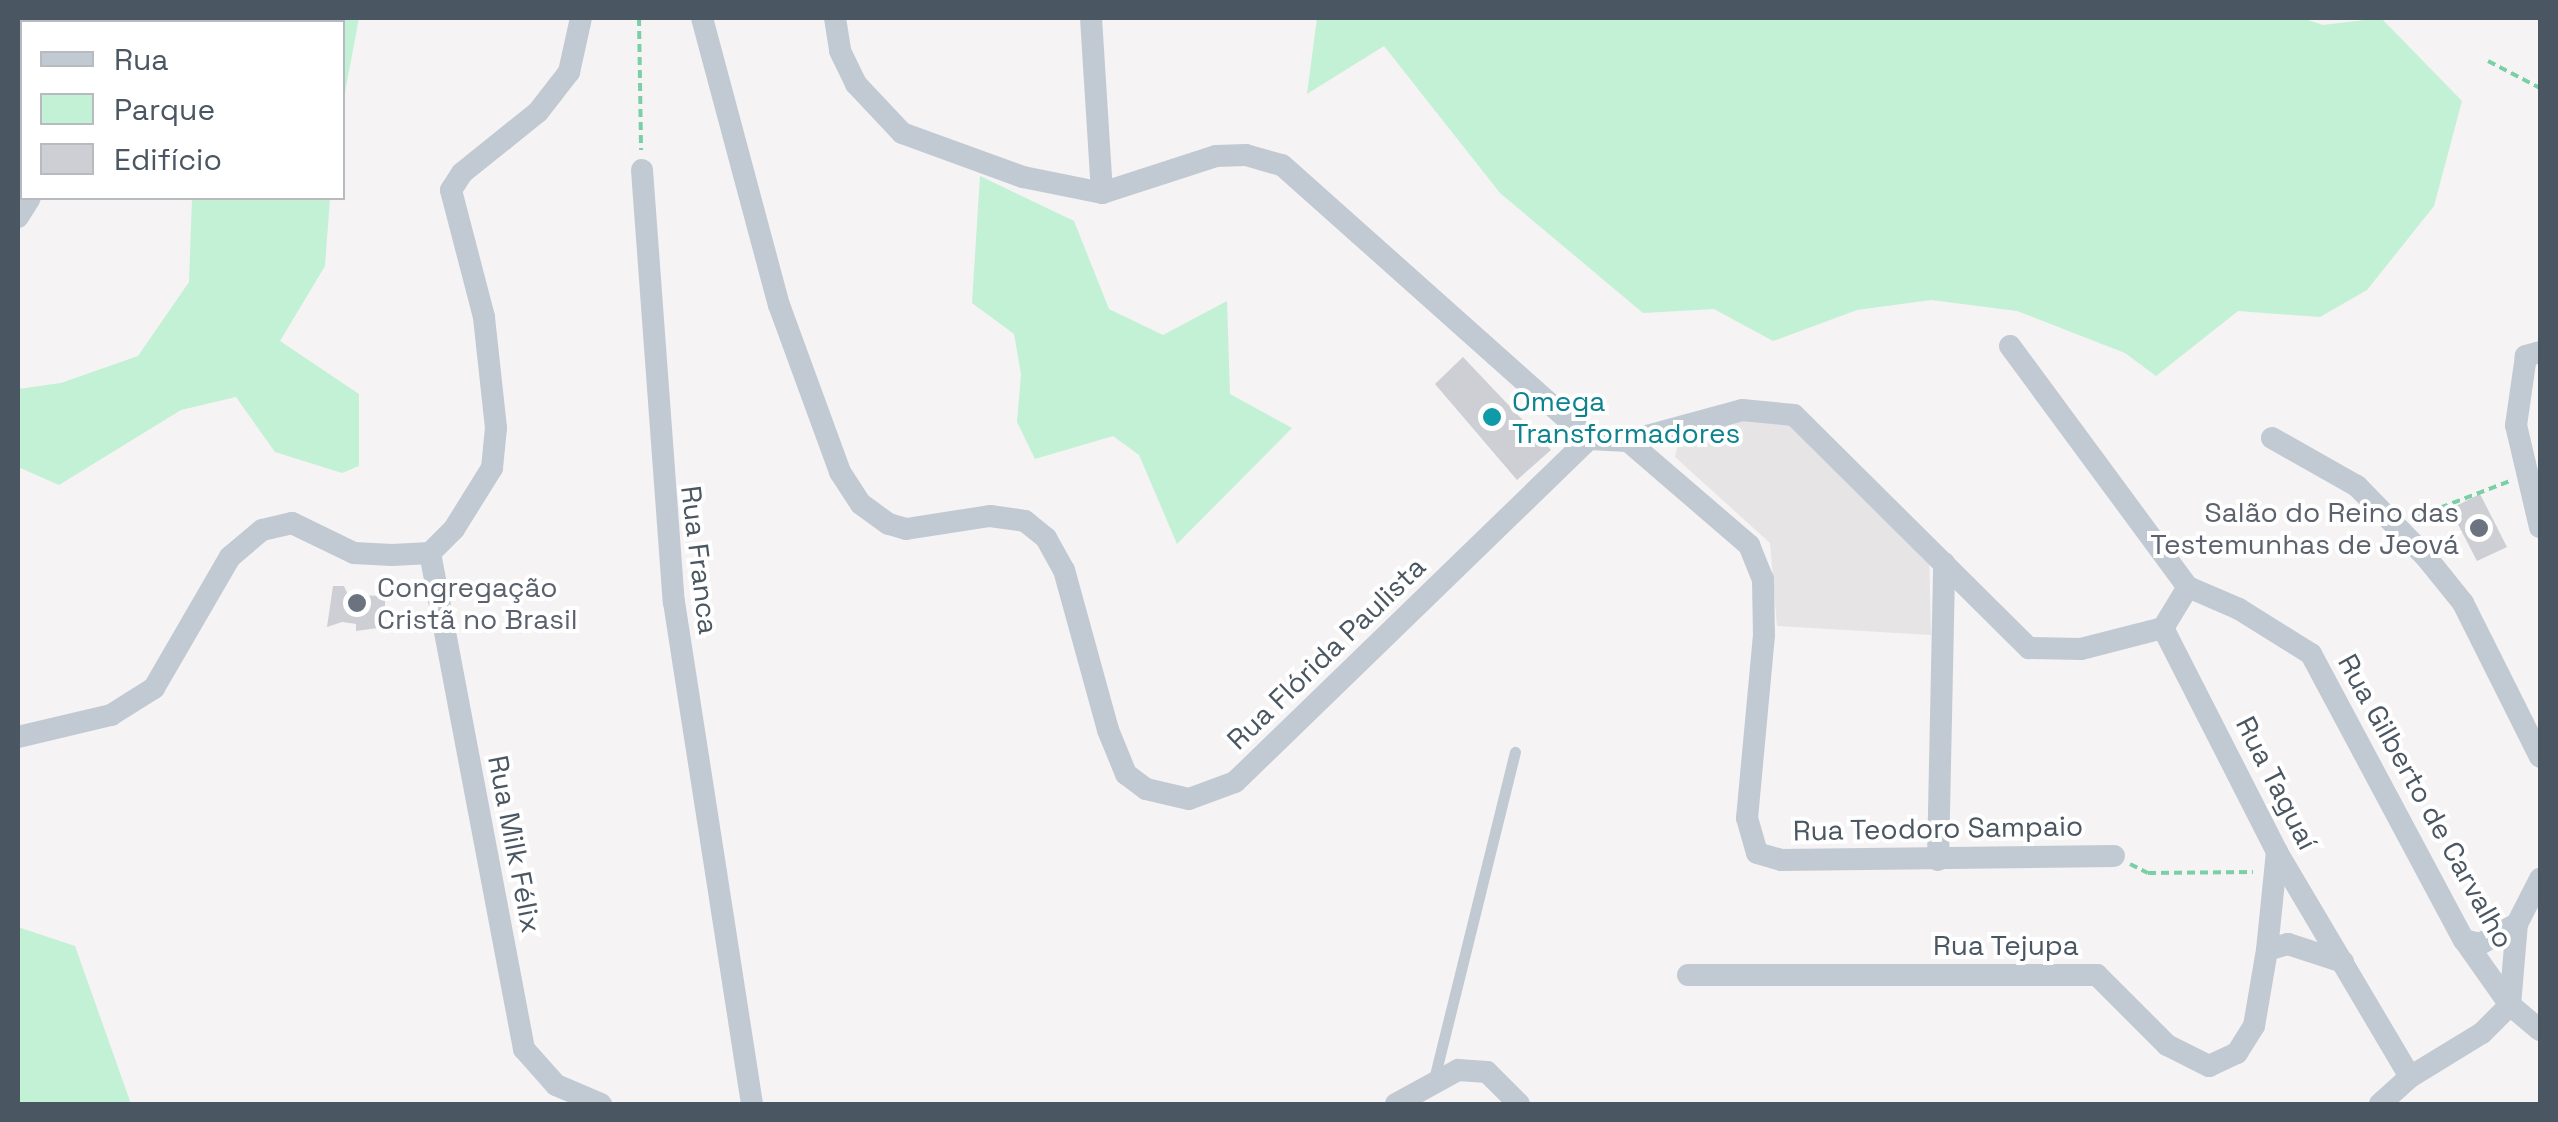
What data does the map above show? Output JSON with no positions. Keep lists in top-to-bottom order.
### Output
{
  "streets": {
    "street": [
      "Rua Franca",
      "Rua Flórida Paulista",
      "Rua Taguaí",
      "Rua Gilberto de Carvalho",
      "Rua Teodoro Sampaio",
      "Rua Milk Félix",
      "Rua Tejupa"
    ]
  },
  "crossings": [
    ["Rua Taguaí", "Rua Tejupa"]
  ],
  "places": ["Omega Transformadores", "Salão do Reino das Testemunhas de Jeová", "Congregação Cristã no Brasil"],
  "legend": ["Rua", "Parque", "Edifício"]
}
